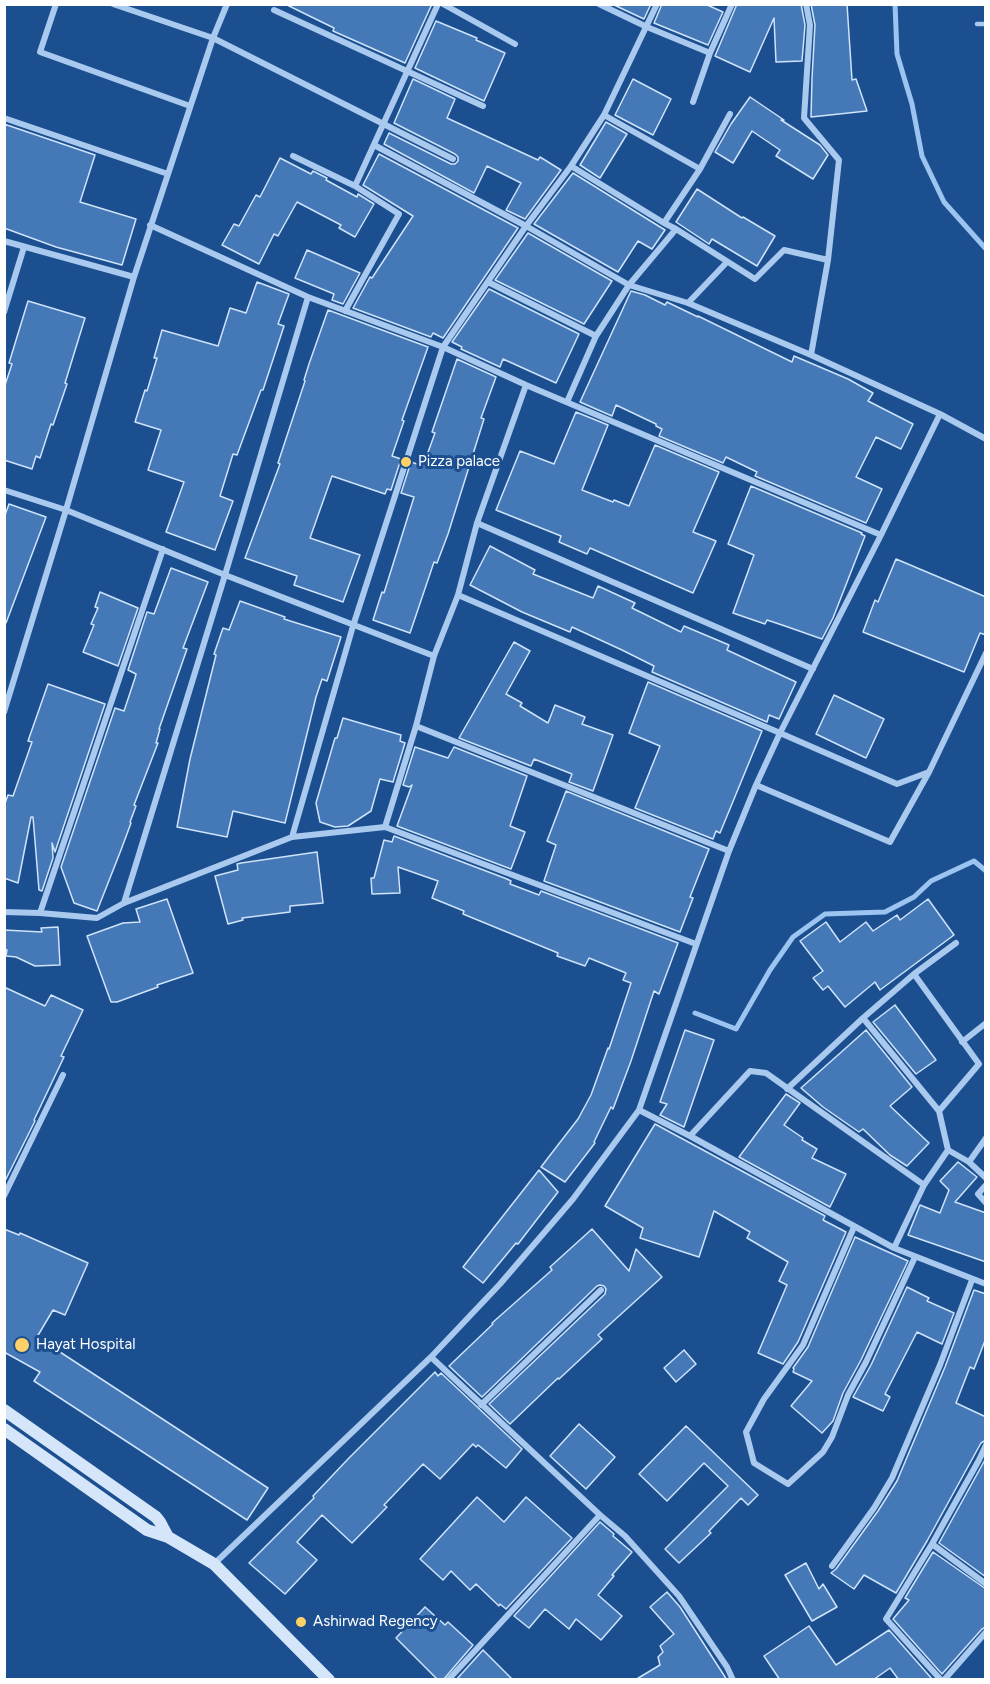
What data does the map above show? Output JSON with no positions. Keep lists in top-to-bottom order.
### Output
{
  "places": ["Pizza palace", "Hayat Hospital", "Ashirwad Regency"]
}
